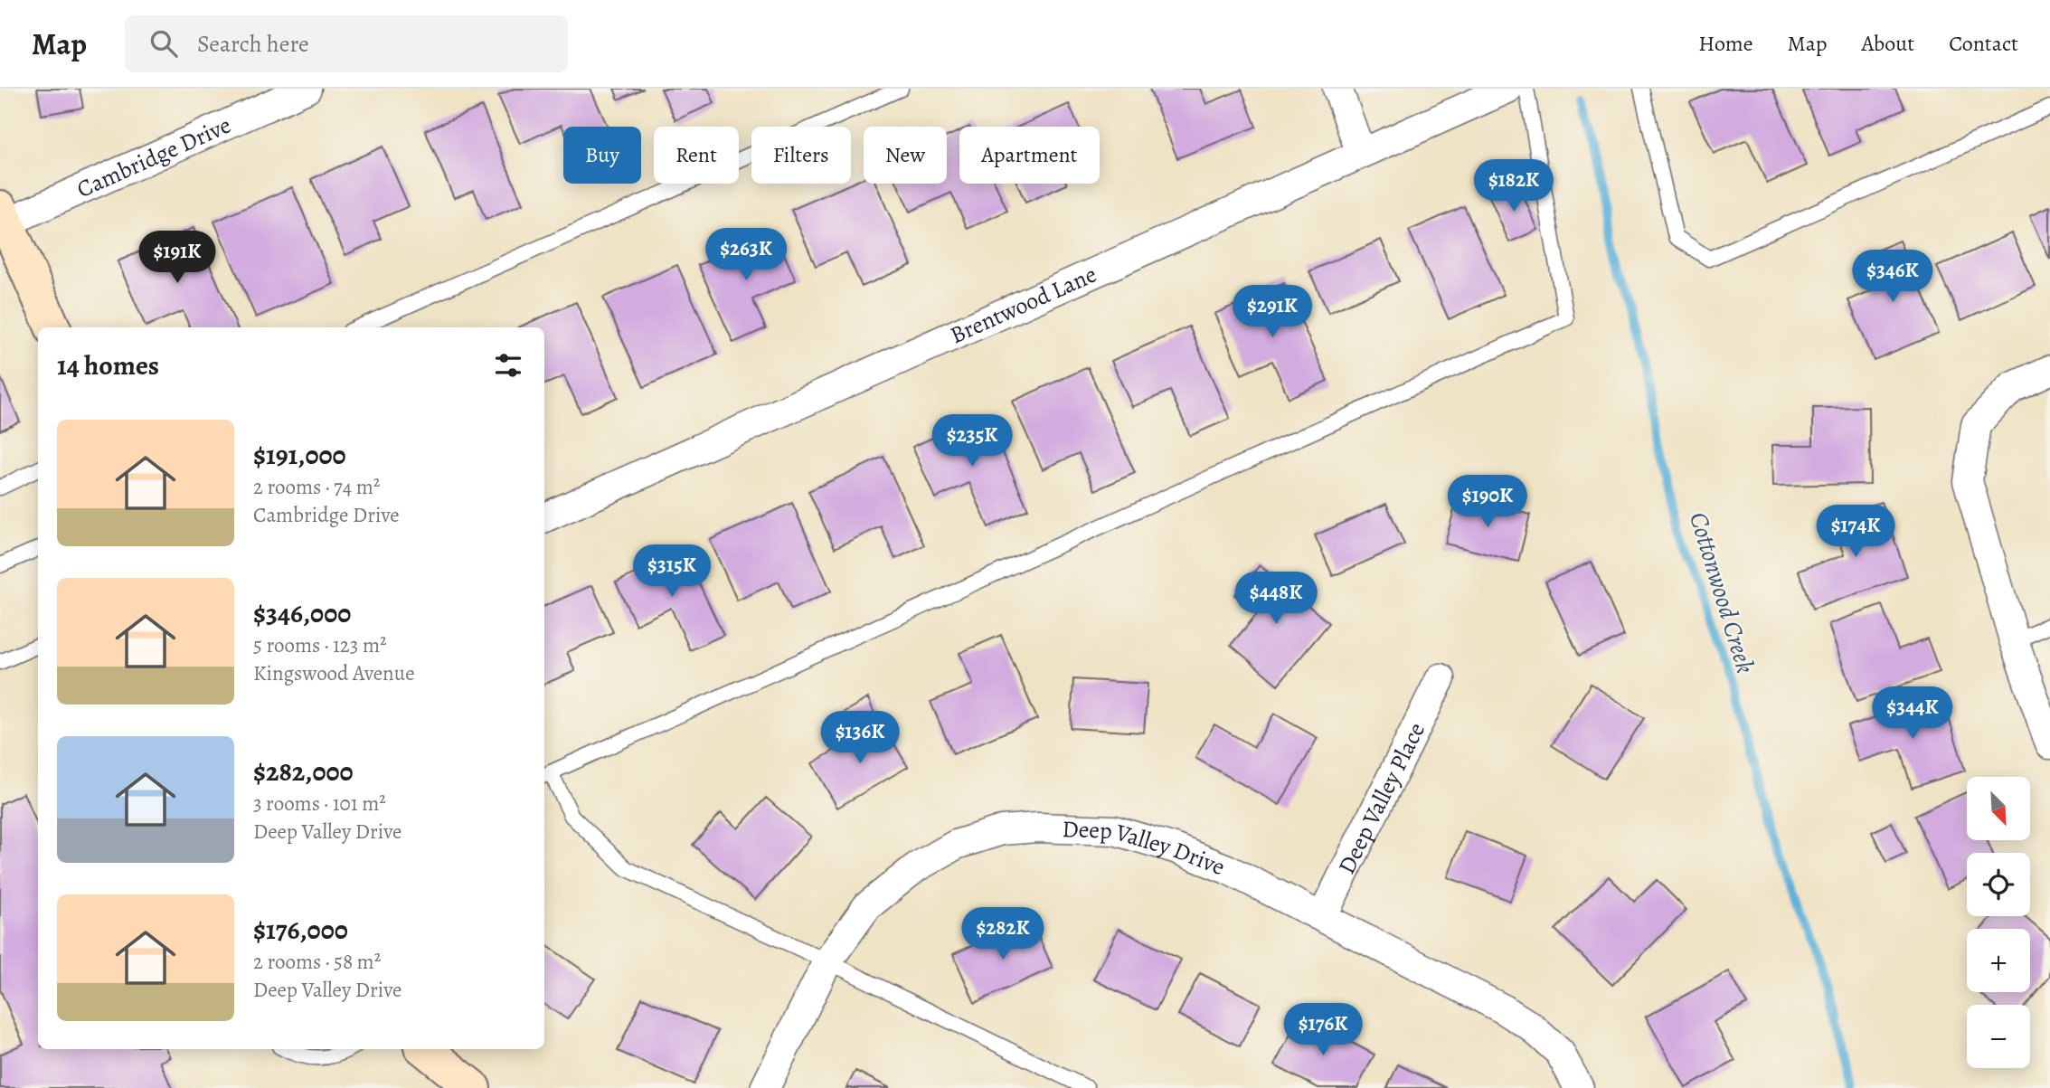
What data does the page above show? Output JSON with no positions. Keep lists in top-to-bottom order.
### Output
{
  "streets": {
    "street": [
      "Cambridge Drive",
      "Brentwood Lane",
      "Deep Valley Place",
      "Deep Valley Drive"
    ]
  },
  "crossings": [
    ["Deep Valley Place", "Deep Valley Drive"]
  ],
  "water": ["Cottonwood Creek"],
  "north": "bottom right",
  "page": {
    "header": "Map",
    "search": "Search here",
    "nav": [
      "Home",
      "Map",
      "About",
      "Contact"
    ],
    "chip": [
      "Buy",
      "Rent",
      "Filters",
      "New",
      "Apartment"
    ],
    "price": [
      "$182K",
      "$263K",
      "$191K",
      "$346K",
      "$291K",
      "$235K",
      "$190K",
      "$174K",
      "$315K",
      "$448K",
      "$344K",
      "$136K",
      "$282K",
      "$176K"
    ],
    "heading": "14 homes",
    "list": [
      {
        "name": "$191,000",
        "note": "2 rooms · 74 m² · Cambridge Drive"
      },
      {
        "name": "$346,000",
        "note": "5 rooms · 123 m² · Kingswood Avenue"
      },
      {
        "name": "$282,000",
        "note": "3 rooms · 101 m² · Deep Valley Drive"
      },
      {
        "name": "$176,000",
        "note": "2 rooms · 58 m² · Deep Valley Drive"
      }
    ],
    "map_buttons": ["+", "−"]
  }
}
